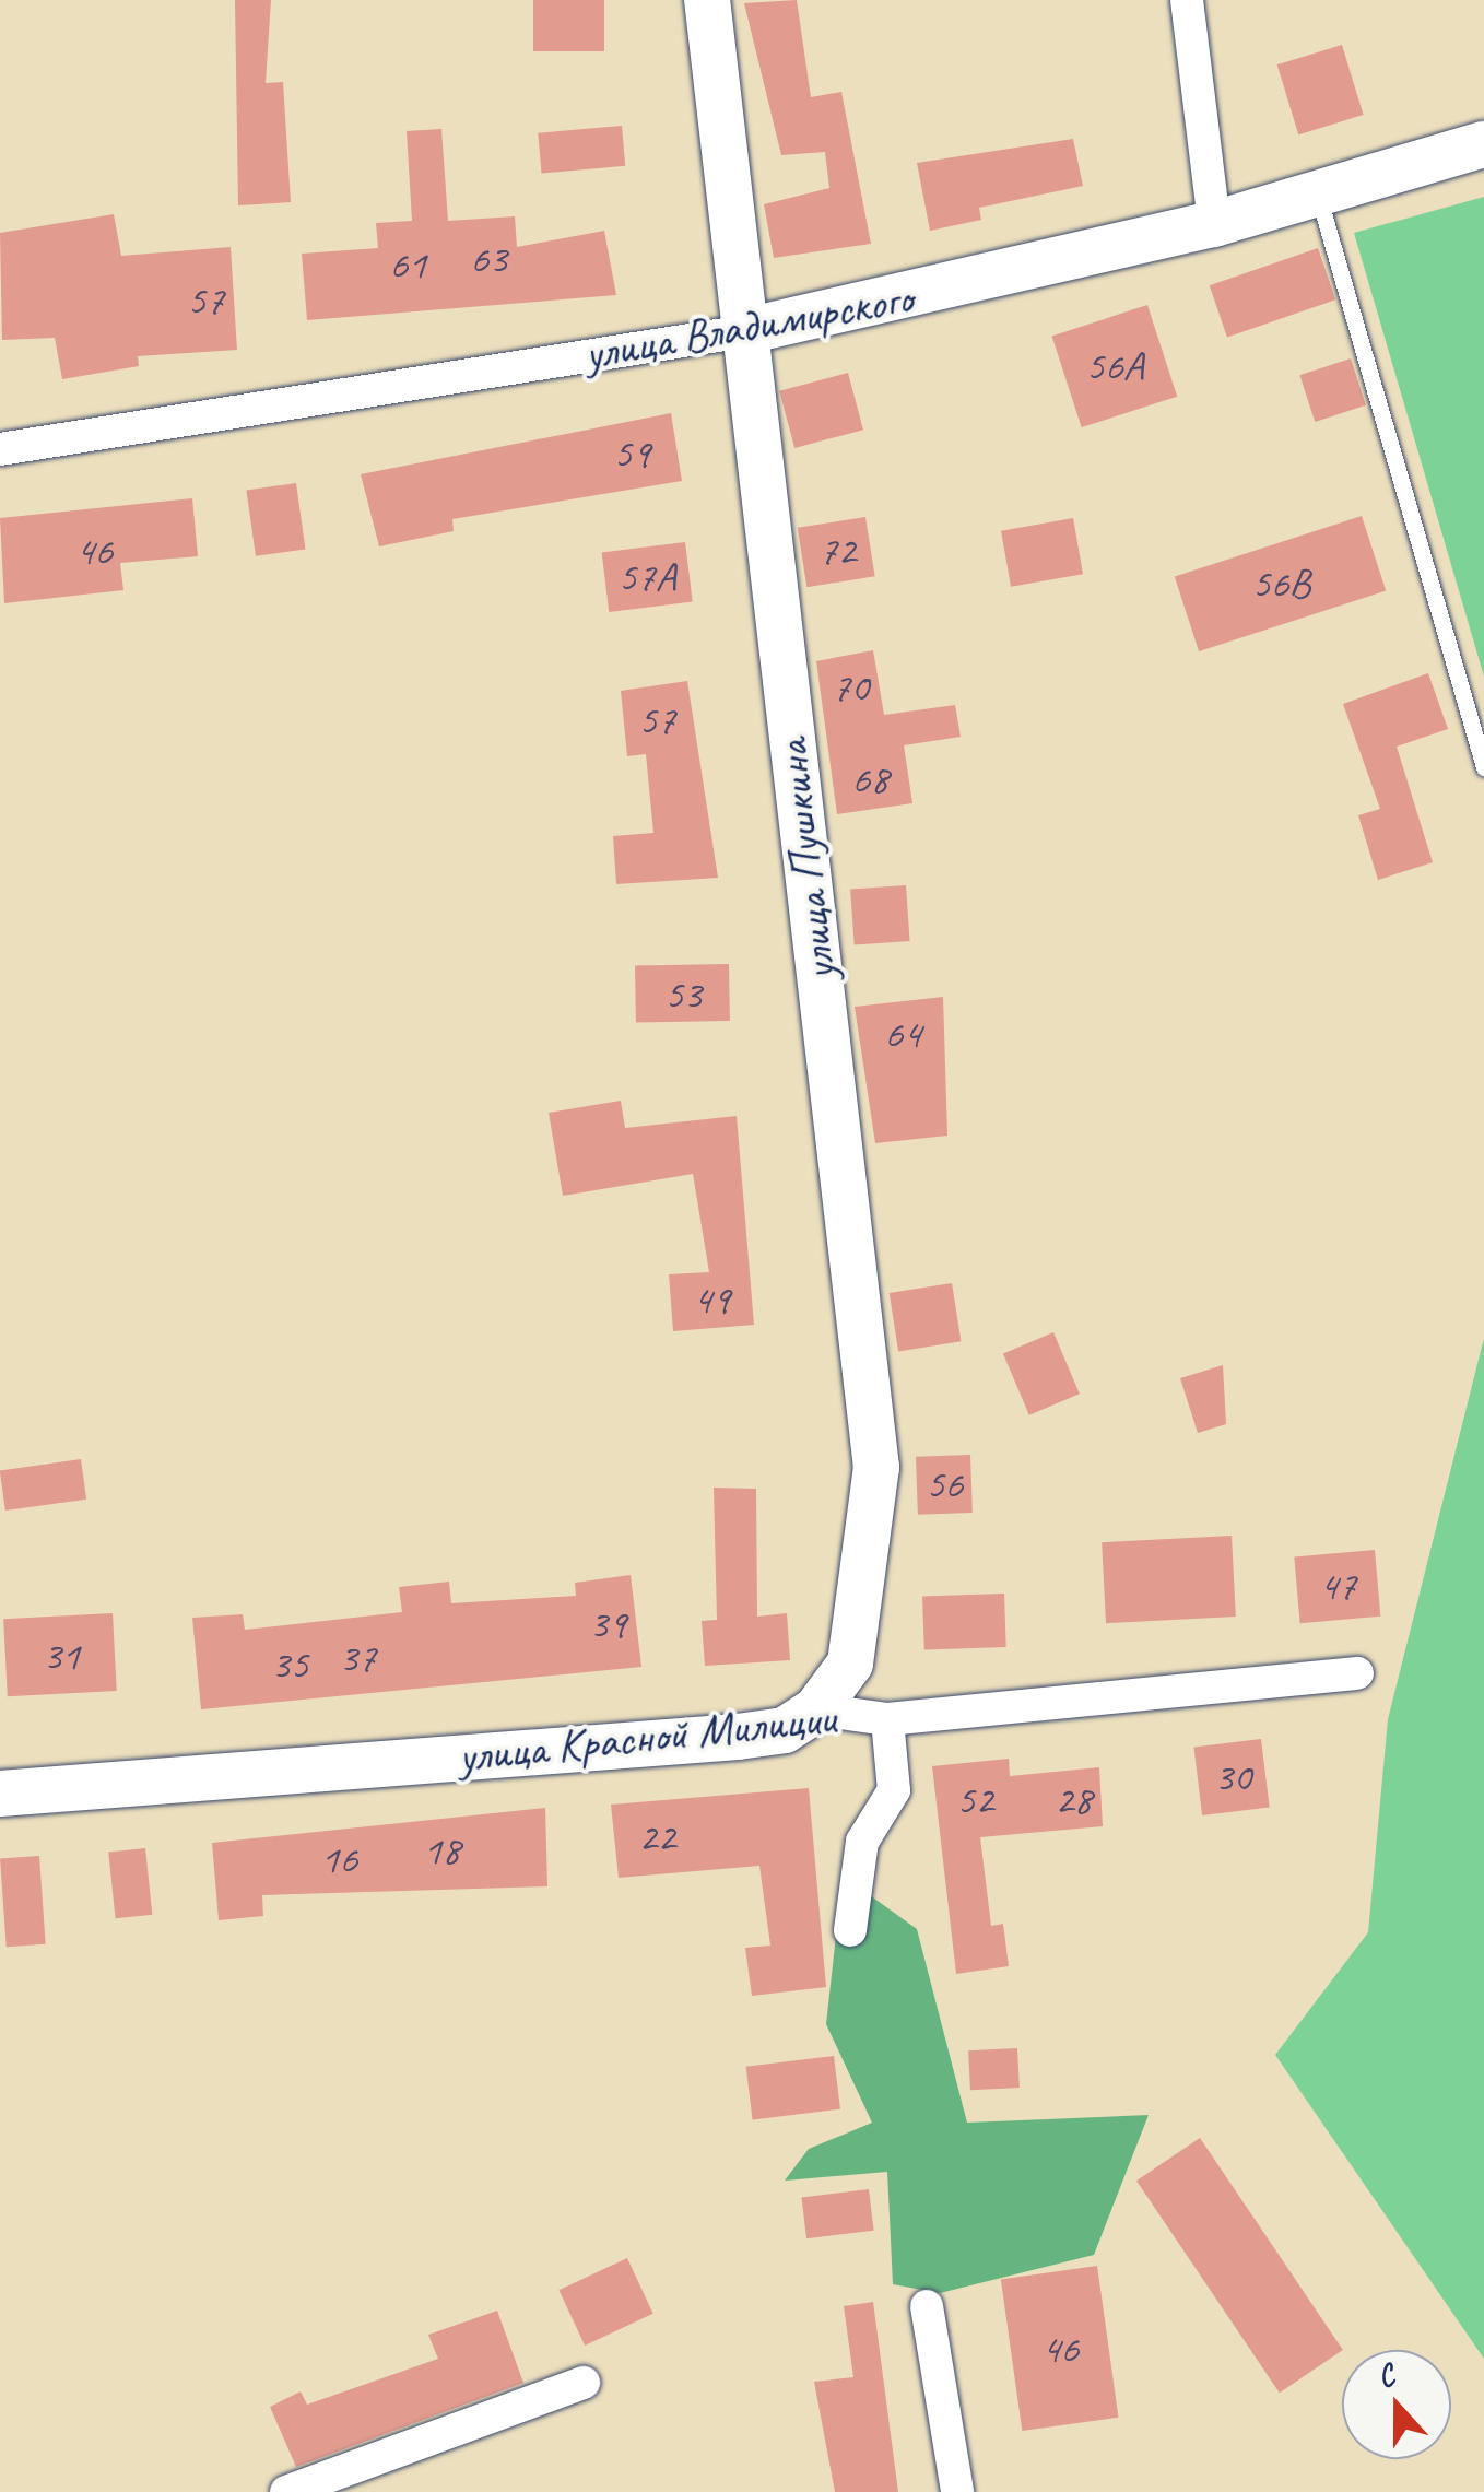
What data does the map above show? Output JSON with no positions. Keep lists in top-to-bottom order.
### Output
{
  "streets": {
    "street": ["улица Владимирского", "улица Пушкина", "улица Красной Милиции"]
  },
  "crossings": [
    ["улица Владимирского", "улица Пушкина"],
    ["улица Пушкина", "улица Красной Милиции"]
  ],
  "house_numbers": [
    "63",
    "61",
    "57",
    "56А",
    "59",
    "46",
    "72",
    "57А",
    "56В",
    "70",
    "57",
    "68",
    "53",
    "64",
    "49",
    "56",
    "47",
    "39",
    "31",
    "37",
    "35",
    "30",
    "52",
    "28",
    "22",
    "18",
    "16",
    "46"
  ],
  "north": "top"
}
